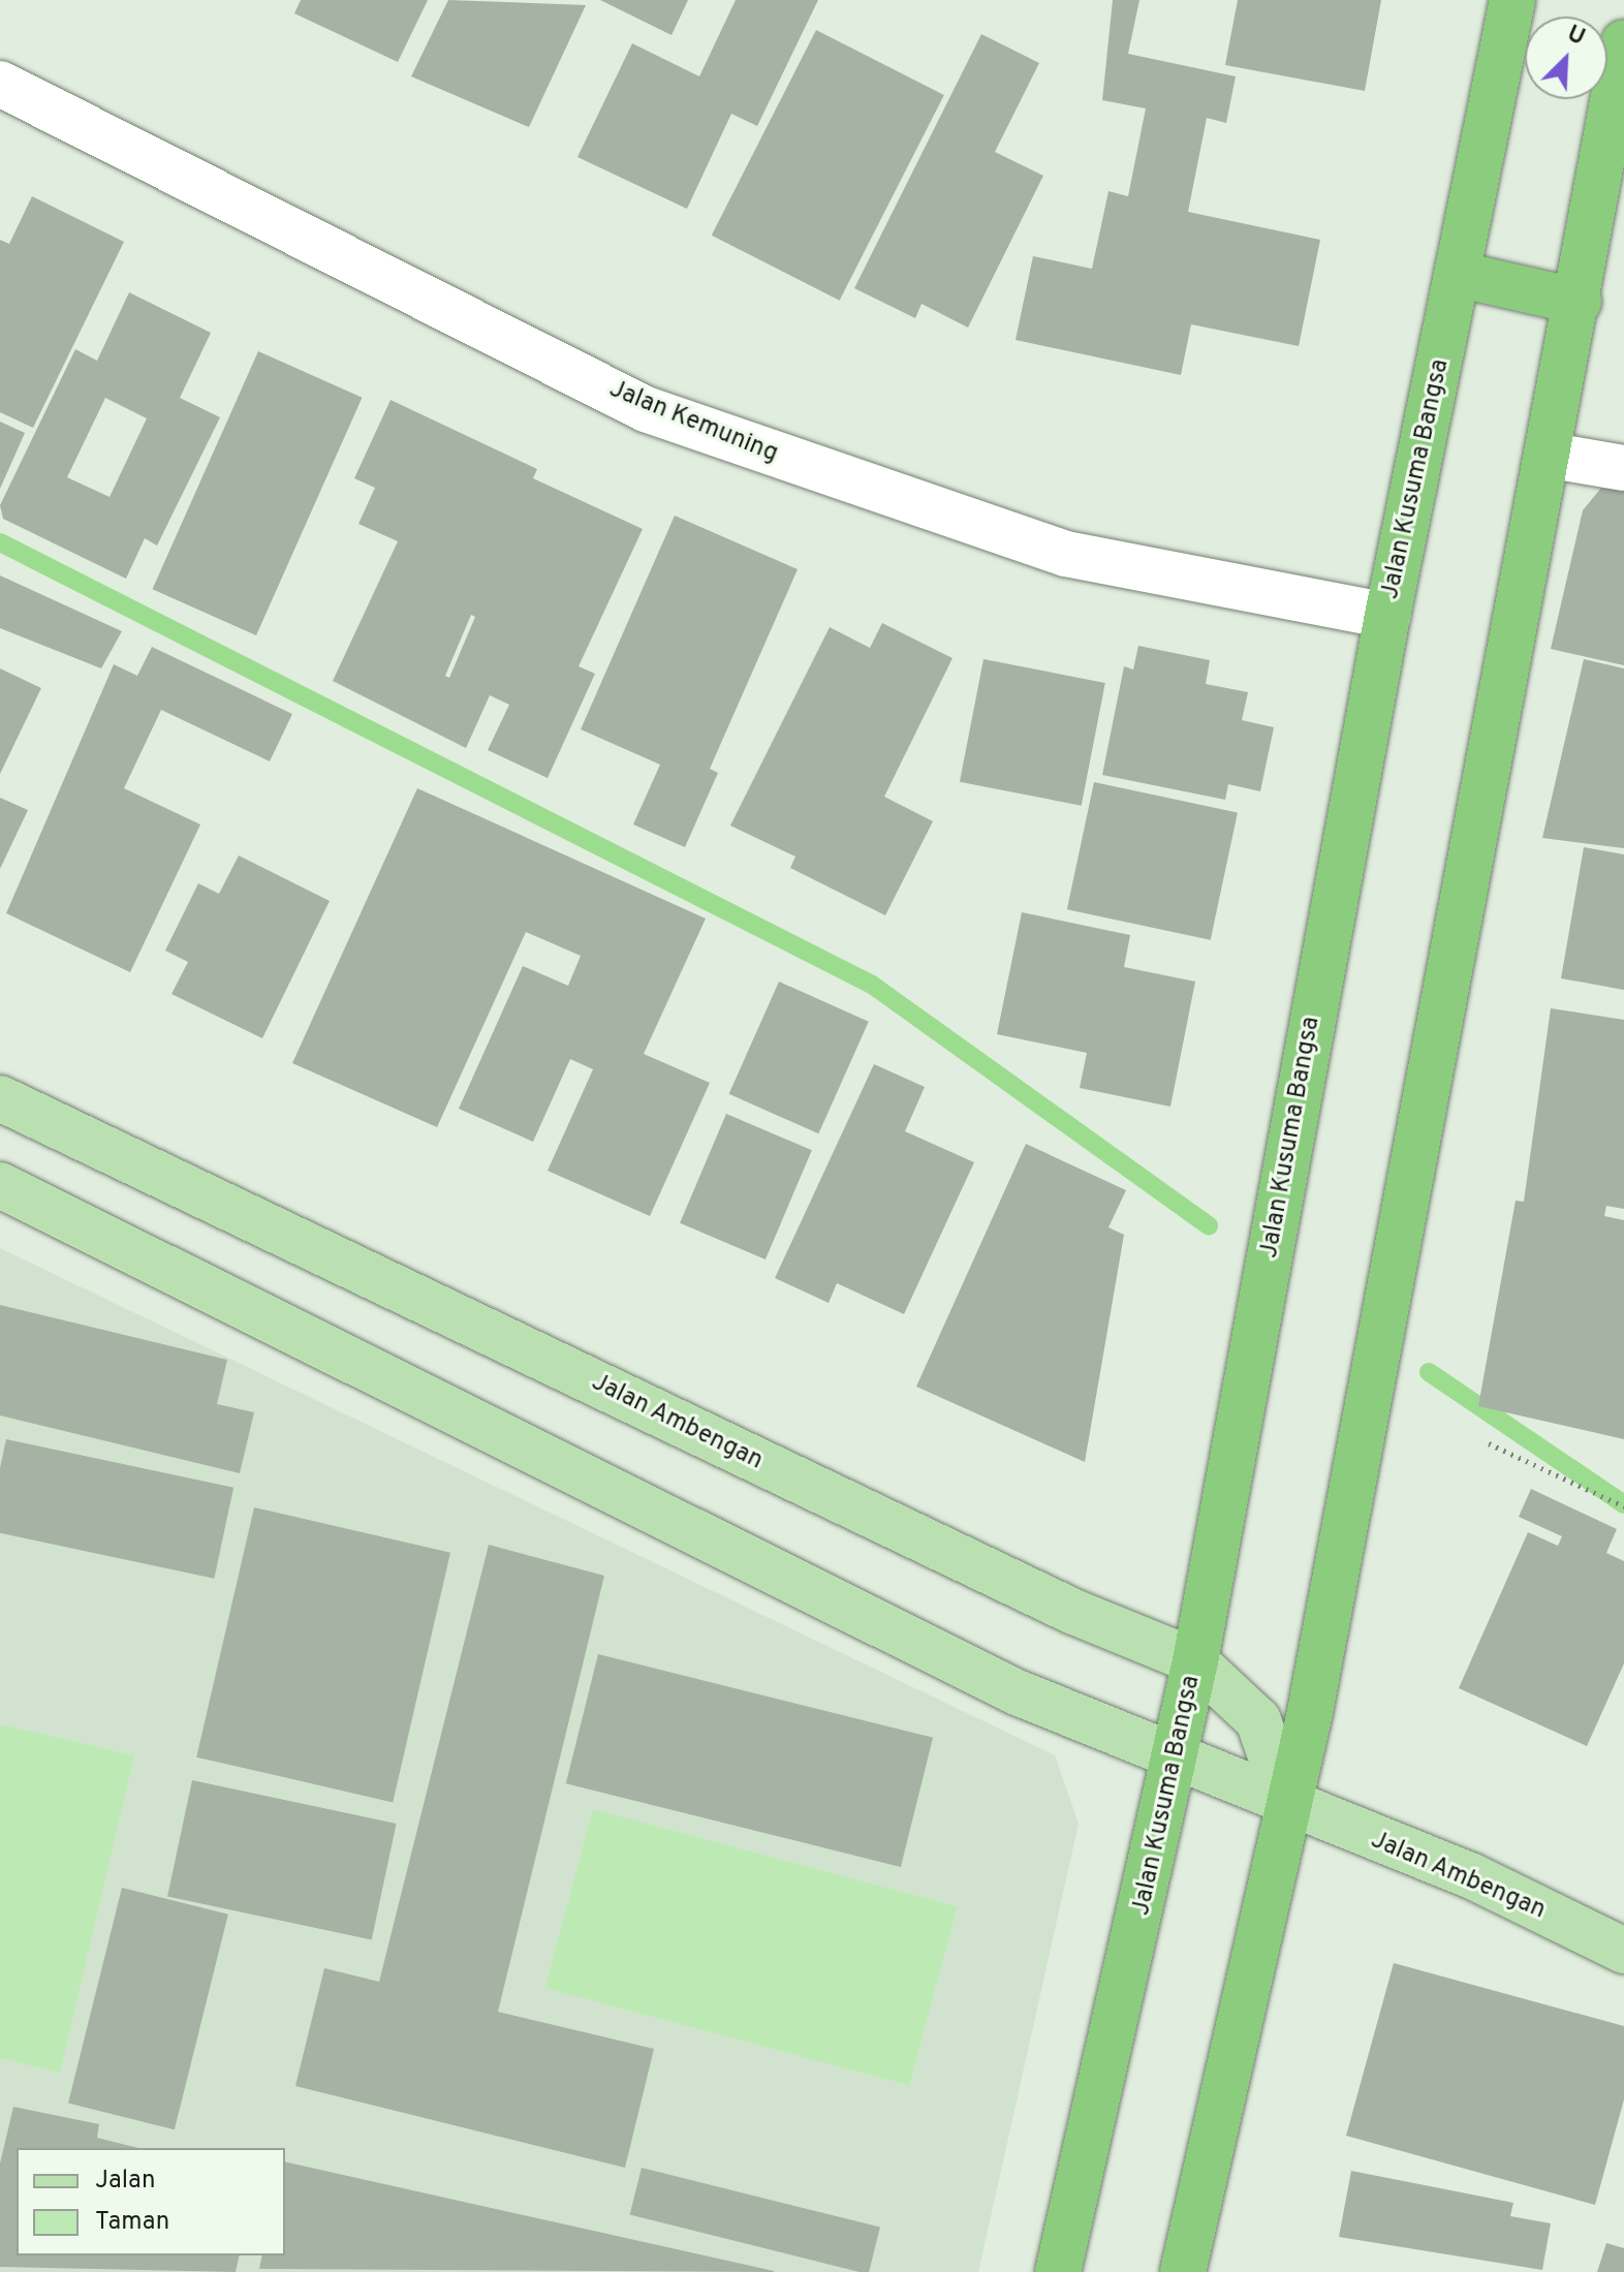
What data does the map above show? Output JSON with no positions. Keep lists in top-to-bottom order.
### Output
{
  "streets": {
    "highway": ["Jalan Kusuma Bangsa"],
    "main road": ["Jalan Ambengan"],
    "street": ["Jalan Kemuning"]
  },
  "crossings": [
    ["Jalan Kemuning", "Jalan Kusuma Bangsa"],
    ["Jalan Kusuma Bangsa", "Jalan Ambengan"]
  ],
  "legend": ["Jalan", "Taman"],
  "north": "top right"
}
